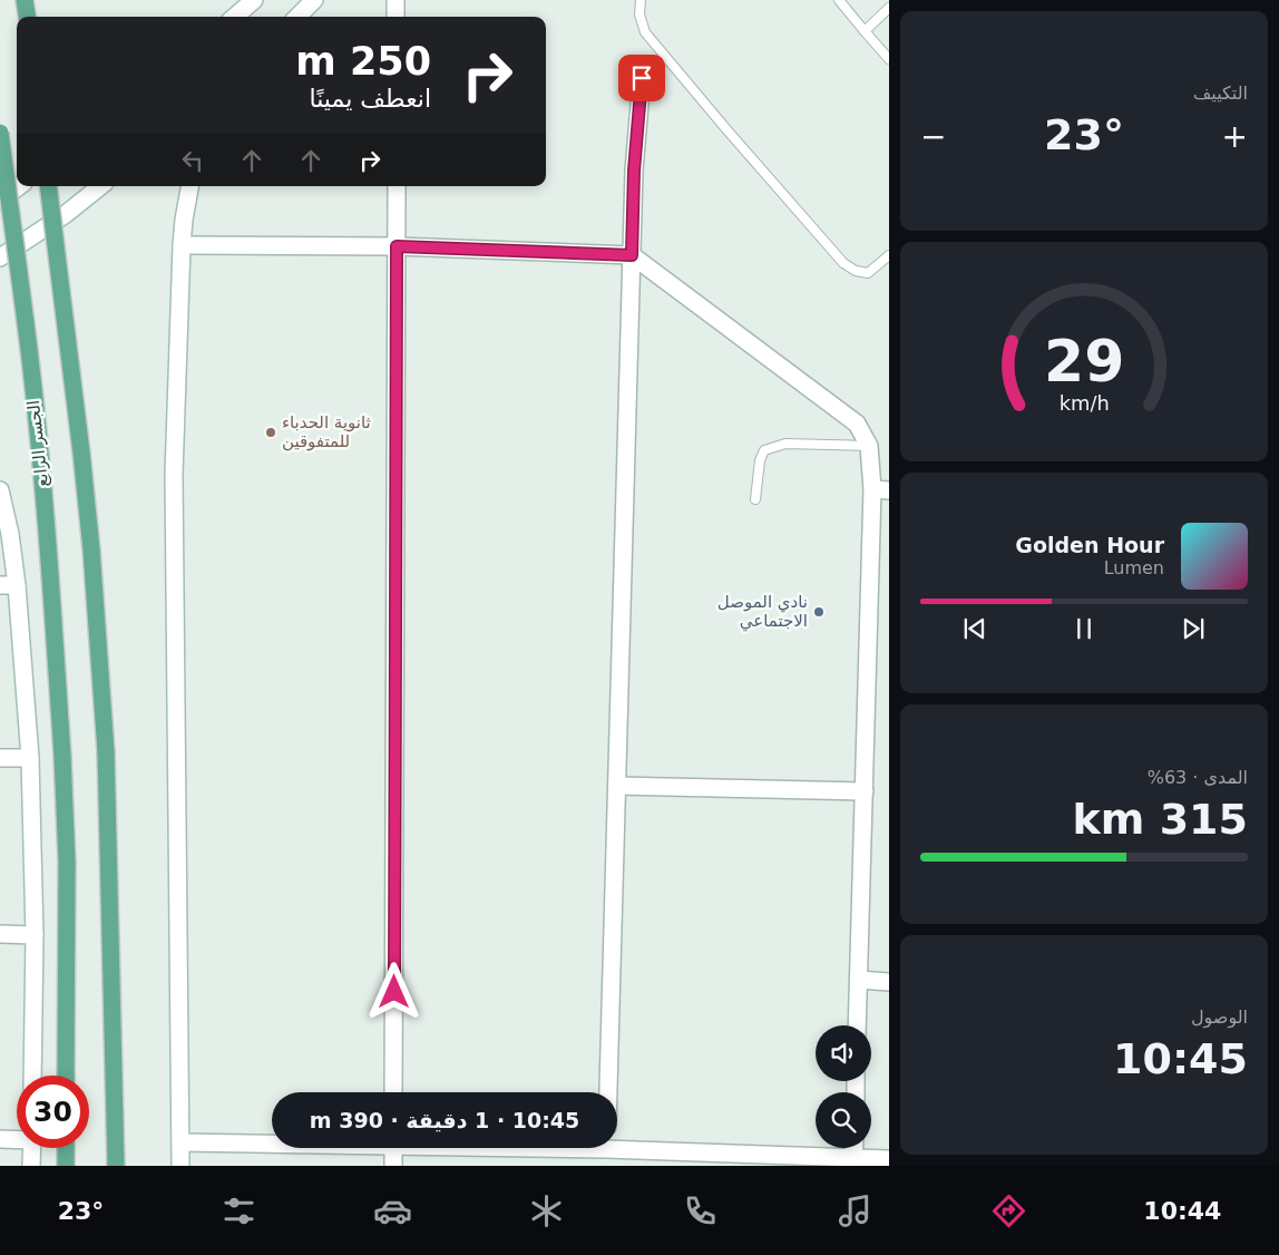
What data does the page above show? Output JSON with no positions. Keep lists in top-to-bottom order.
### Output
{
  "streets": {
    "main road": ["الجسر الرابع"]
  },
  "places": ["ثانوية الحدباء للمتفوقين", "نادي الموصل الاجتماعي"],
  "page": {
    "tile": [
      "التكييف",
      ["المدى · 63%", "315 km"],
      ["الوصول", "10:45"]
    ],
    "turn": ["250 m", "انعطف يمينًا"],
    "heat": ["−", "23°", "+"],
    "song": ["Golden Hour", "Lumen"],
    "limit": "30",
    "trip": "10:45 · 1 دقيقة · 390 m",
    "tabs": ["10:44", "23°"],
    "gauge": ["29", "km/h"]
  }
}
